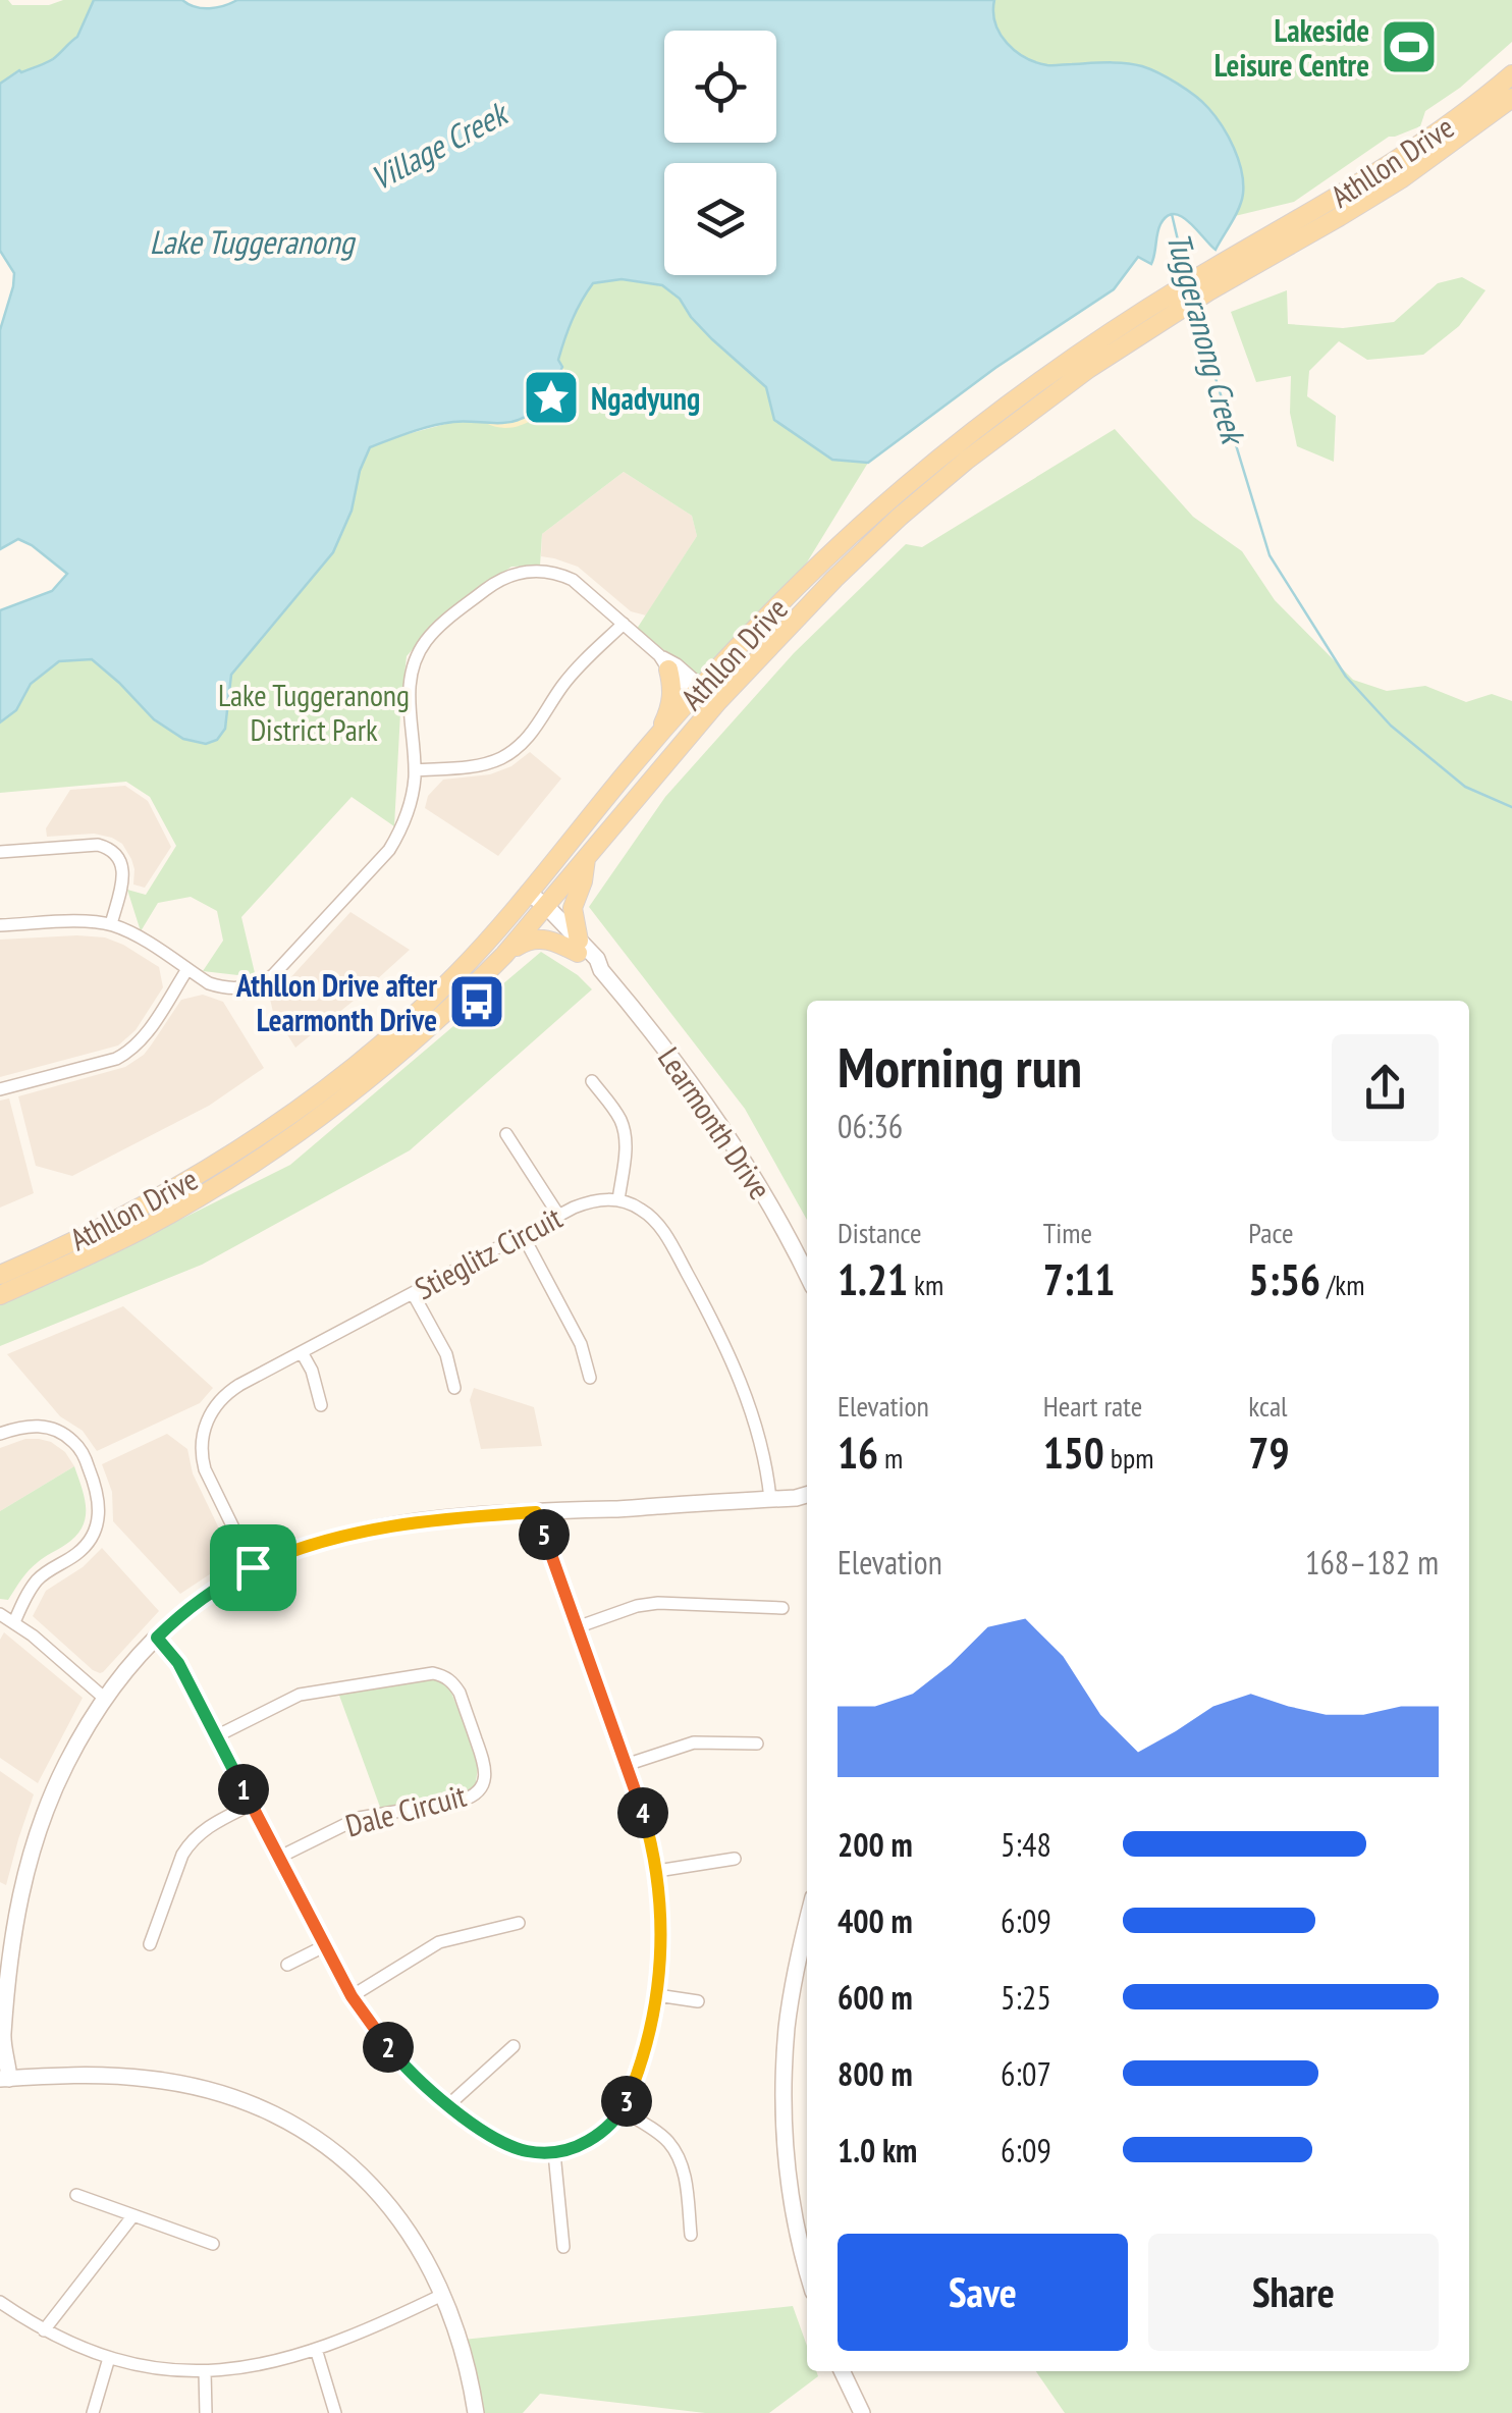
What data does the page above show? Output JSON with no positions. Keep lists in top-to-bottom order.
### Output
{
  "streets": {
    "main road": ["Athllon Drive"],
    "street": ["Learmonth Drive", "Stieglitz Circuit", "Dale Circuit"]
  },
  "crossings": [
    ["Athllon Drive", "Learmonth Drive"]
  ],
  "water": ["Village Creek", "Lake Tuggeranong", "Tuggeranong Creek"],
  "parks": ["Lake Tuggeranong District Park"],
  "places": {
    "sports": ["Lakeside Leisure Centre"],
    "place": ["Ngadyung"],
    "bus stop": ["Athllon Drive after Learmonth Drive"]
  },
  "page": {
    "heading": ["Morning run", "06:36"],
    "stats": [
      ["Distance", "1.21 km"],
      ["Time", "7:11"],
      ["Pace", "5:56 /km"],
      ["Elevation", "16 m"],
      ["Heart rate", "150 bpm"],
      ["kcal", "79"]
    ],
    "pins": [
      "5",
      "1",
      "4",
      "2",
      "3"
    ],
    "chart": ["Elevation", "168–182 m"],
    "list": [
      {
        "name": "200 m",
        "note": "5:48"
      },
      {
        "name": "400 m",
        "note": "6:09"
      },
      {
        "name": "600 m",
        "note": "5:25"
      },
      {
        "name": "800 m",
        "note": "6:07"
      },
      {
        "name": "1.0 km",
        "note": "6:09"
      }
    ],
    "buttons": ["Save", "Share"]
  }
}
